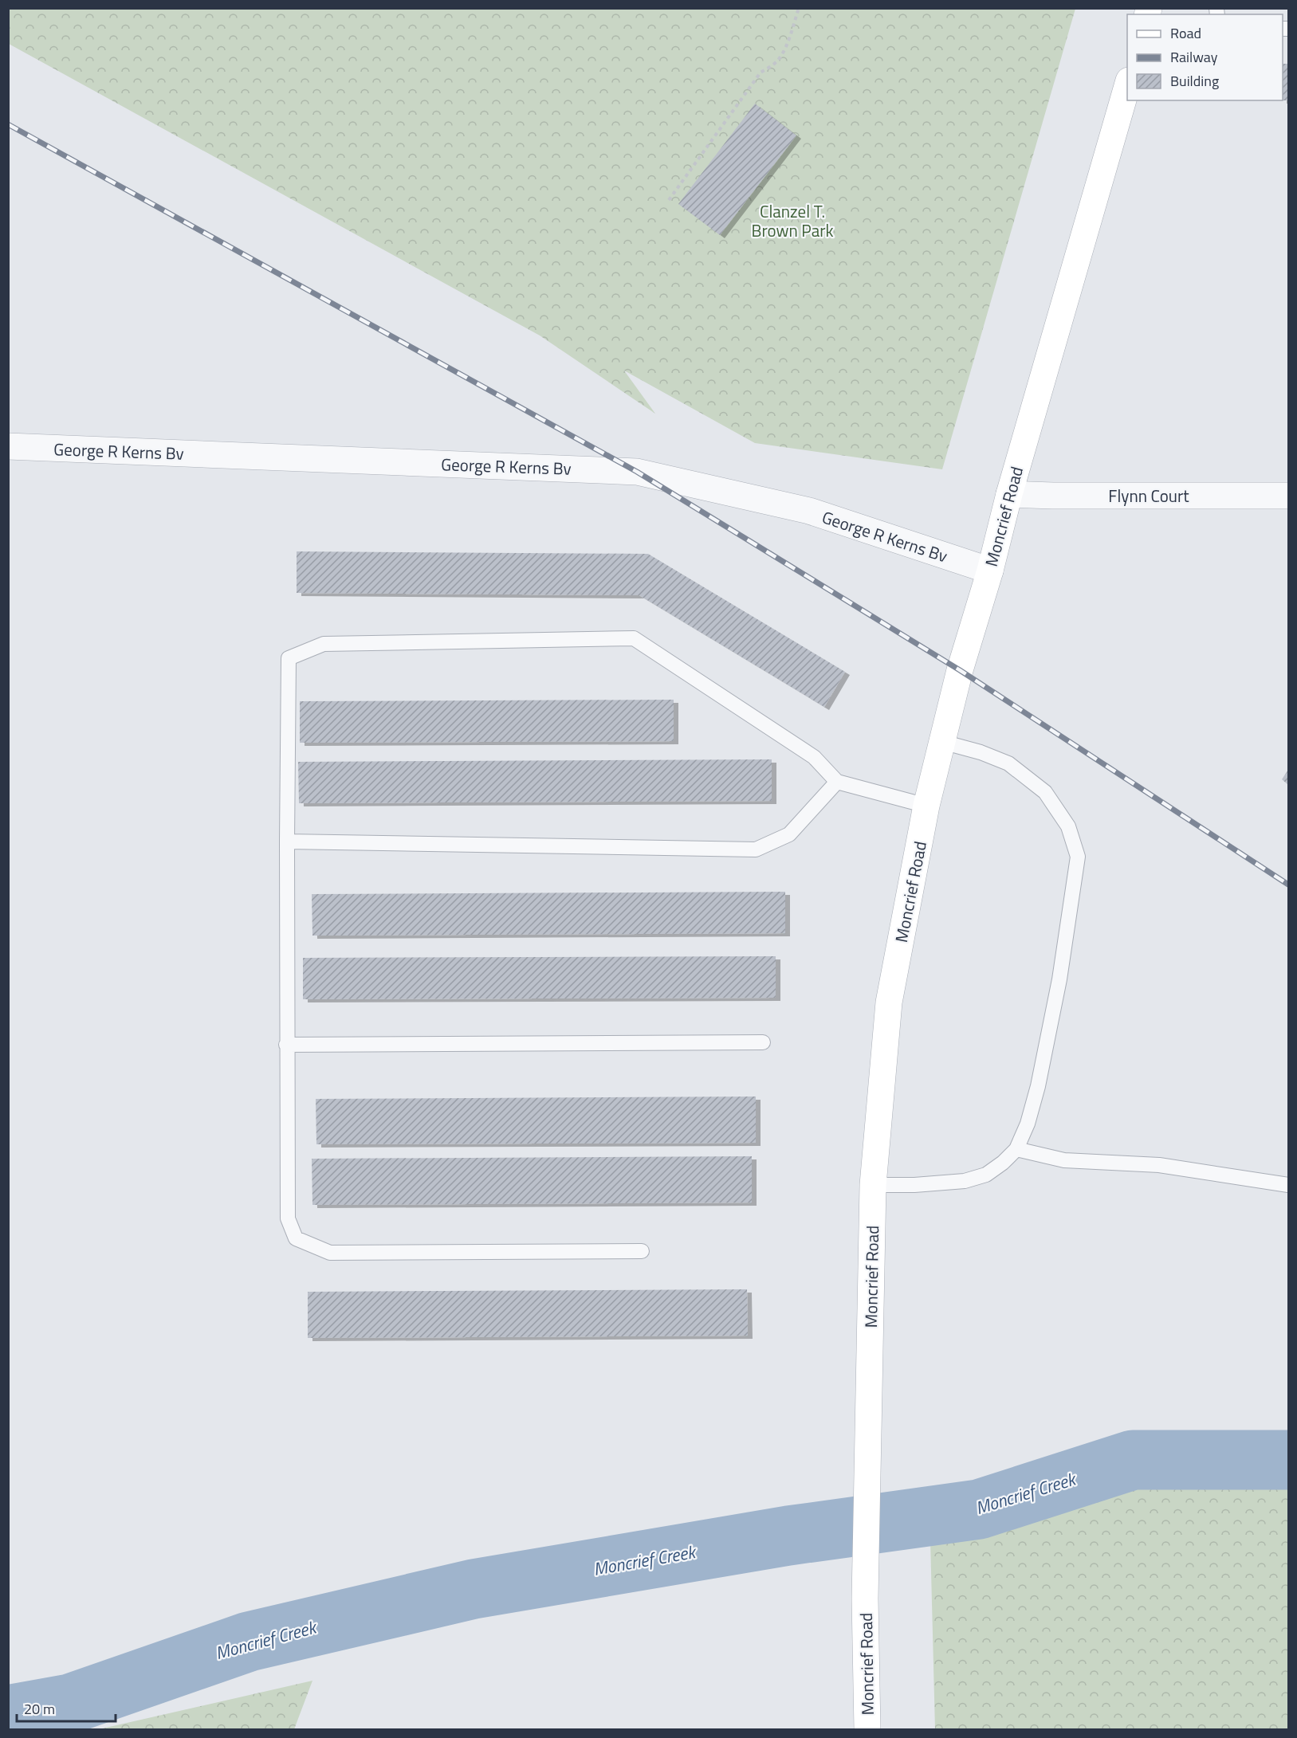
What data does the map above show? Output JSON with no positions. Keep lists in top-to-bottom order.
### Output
{
  "streets": {
    "main road": ["Moncrief Road"],
    "street": ["George R Kerns Bv", "Flynn Court"]
  },
  "crossings": [
    ["George R Kerns Bv", "Moncrief Road"],
    ["Flynn Court", "Moncrief Road"]
  ],
  "water": ["Moncrief Creek"],
  "parks": ["Clanzel T. Brown Park"],
  "legend": ["Road", "Railway", "Building"],
  "scale_bar": "20 m"
}
